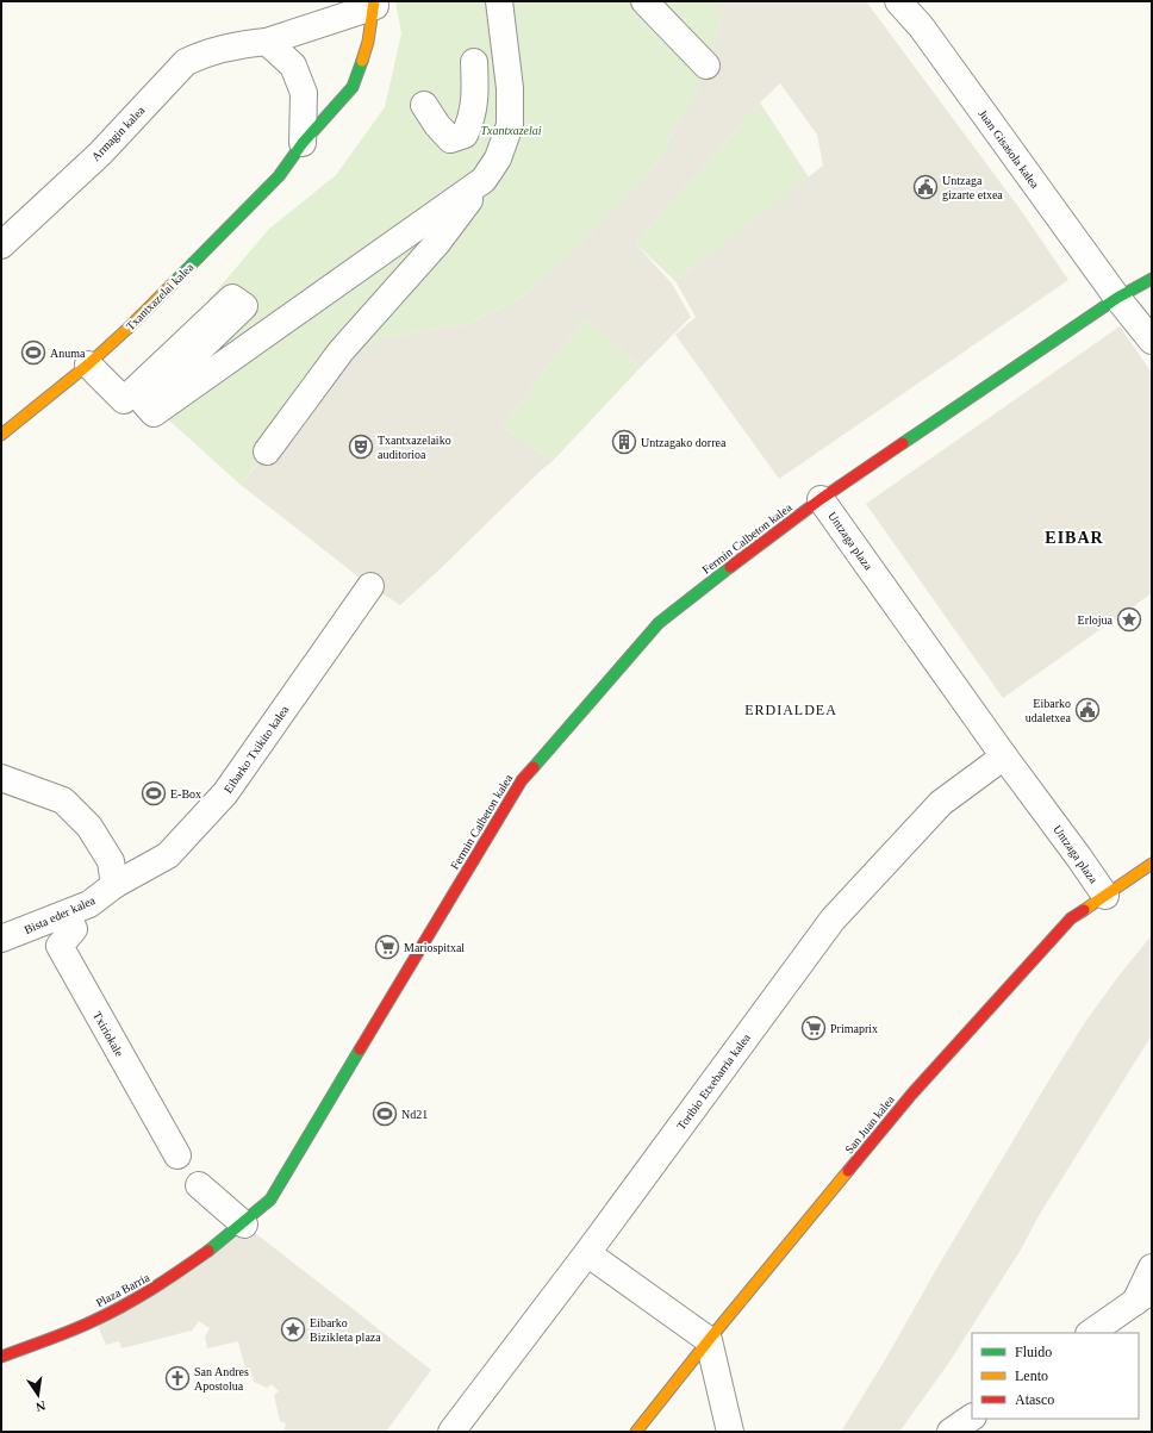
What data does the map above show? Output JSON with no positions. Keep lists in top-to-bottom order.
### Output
{
  "streets": {
    "street": [
      "Armagin kalea",
      "Juan Gisasola kalea",
      "Txantxazelai kalea",
      "Fermin Calbeton kalea",
      "Untzaga plaza",
      "Eibarko Txikito kalea",
      "Bista eder kalea",
      "Txiriokale",
      "Toribio Etxebarria kalea",
      "San Juan kalea",
      "Plaza Barria"
    ]
  },
  "crossings": [
    ["Armagin kalea", "Txantxazelai kalea"],
    ["Juan Gisasola kalea", "Untzaga plaza"],
    ["Fermin Calbeton kalea", "Untzaga plaza"],
    ["Fermin Calbeton kalea", "Plaza Barria"],
    ["Untzaga plaza", "Toribio Etxebarria kalea"],
    ["Untzaga plaza", "San Juan kalea"],
    ["Eibarko Txikito kalea", "Bista eder kalea"],
    ["Bista eder kalea", "Txiriokale"]
  ],
  "districts": ["EIBAR", "ERDIALDEA"],
  "parks": ["Txantxazelai"],
  "places": {
    "public building": ["Untzaga gizarte etxea", "Eibarko udaletxea"],
    "sports": ["Anuma", "E-Box", "Nd21"],
    "building": ["Untzagako dorrea"],
    "theatre": ["Txantxazelaiko auditorioa"],
    "place": ["Erlojua", "Eibarko Bizikleta plaza"],
    "supermarket": ["Mariospitxal", "Primaprix"],
    "church": ["San Andres Apostolua"]
  },
  "legend": ["Fluido", "Lento", "Atasco"],
  "north": "bottom"
}
